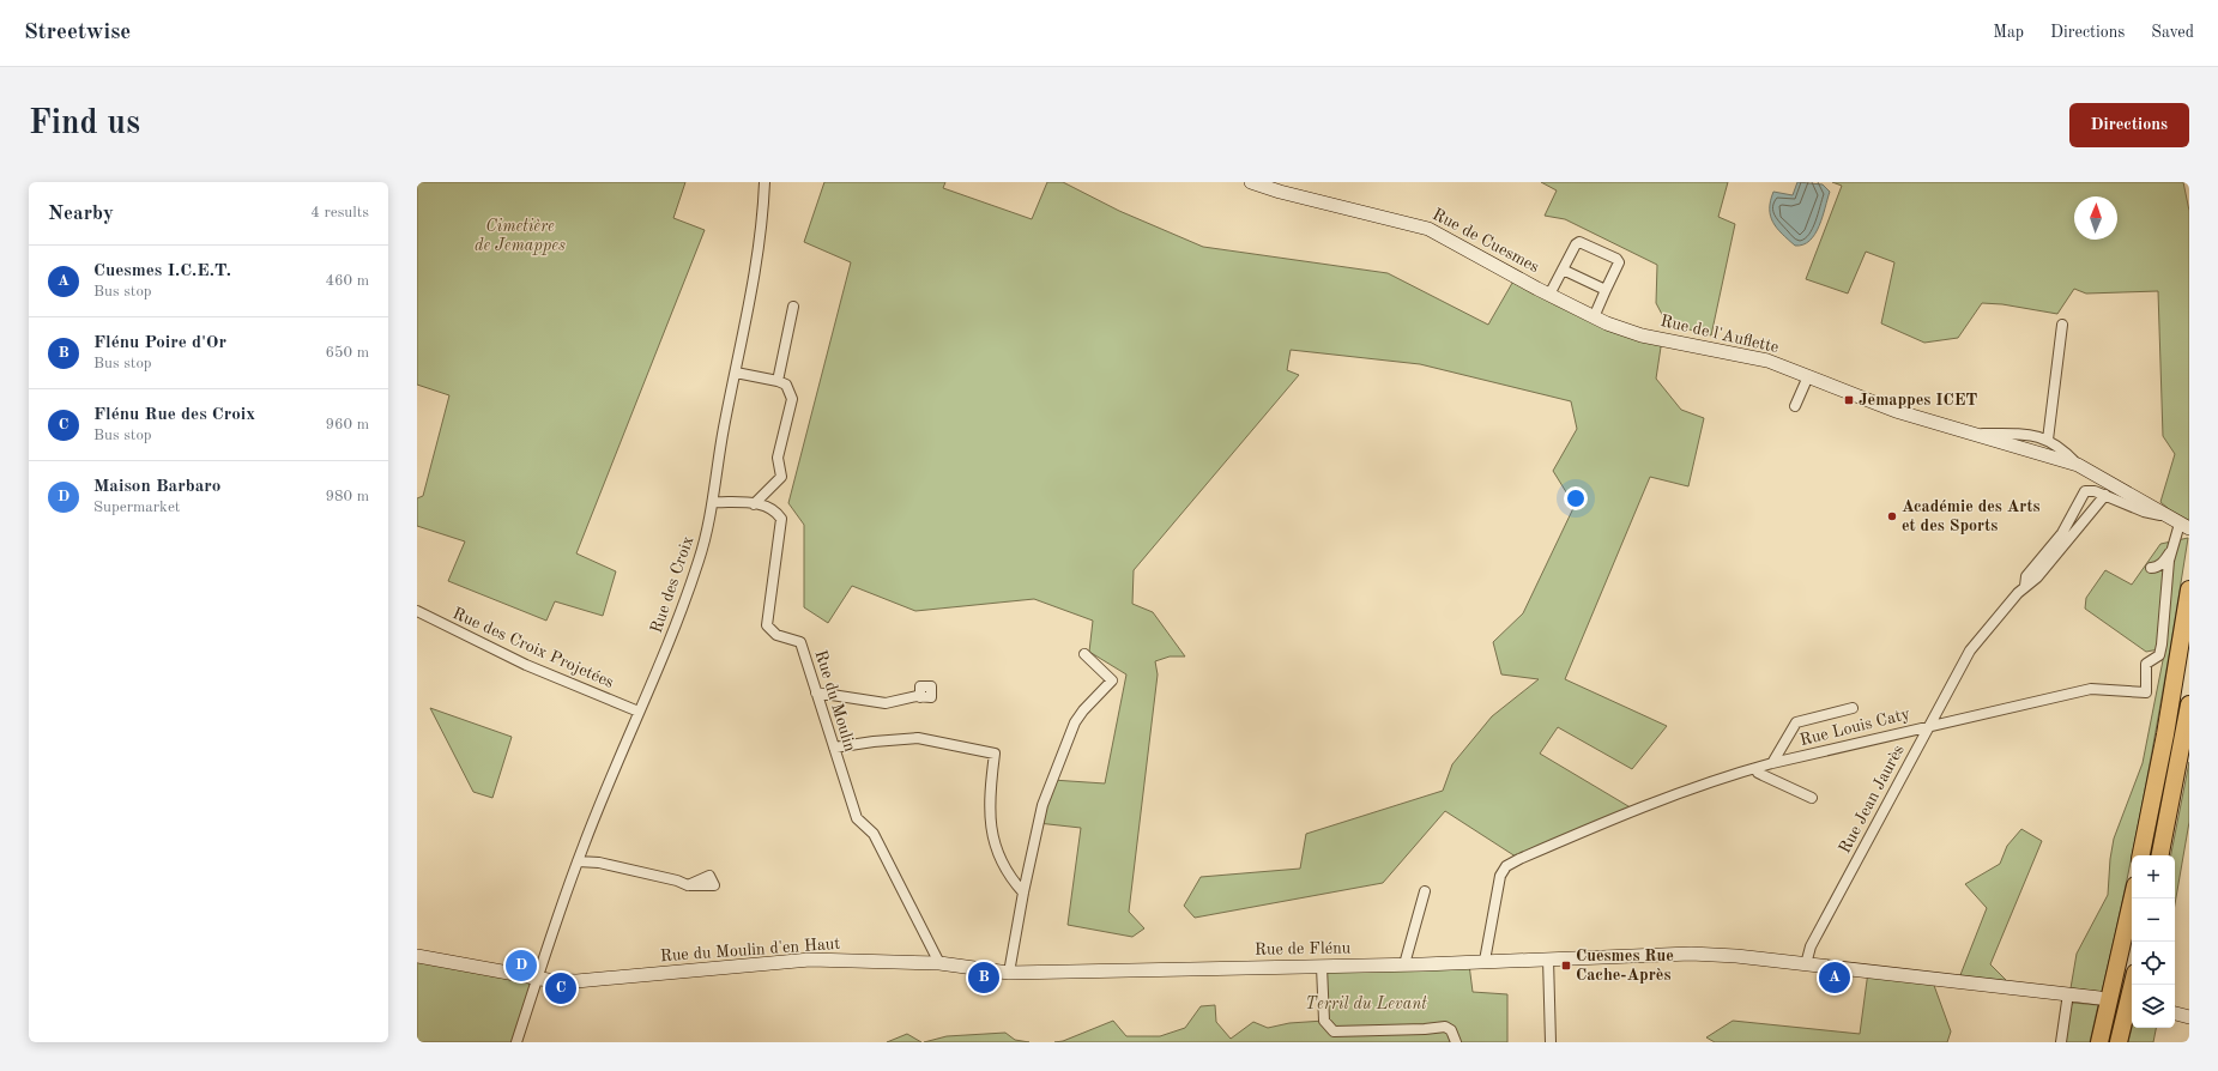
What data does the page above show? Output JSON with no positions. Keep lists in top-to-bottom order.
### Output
{
  "streets": {
    "street": [
      "Rue de Cuesmes",
      "Rue de l'Auflette",
      "Rue des Croix",
      "Rue des Croix Projetées",
      "Rue du Moulin",
      "Rue Louis Caty",
      "Rue Jean Jaurès",
      "Rue de Flénu",
      "Rue du Moulin d'en Haut"
    ]
  },
  "crossings": [
    ["Rue de Cuesmes", "Rue de l'Auflette"],
    ["Rue de l'Auflette", "Rue Louis Caty"],
    ["Rue de l'Auflette", "Rue Jean Jaurès"],
    ["Rue des Croix", "Rue des Croix Projetées"],
    ["Rue des Croix", "Rue du Moulin"],
    ["Rue des Croix", "Rue du Moulin d'en Haut"],
    ["Rue du Moulin", "Rue du Moulin d'en Haut"],
    ["Rue Louis Caty", "Rue Jean Jaurès"],
    ["Rue Louis Caty", "Rue de Flénu"],
    ["Rue Jean Jaurès", "Rue de Flénu"],
    ["Rue de Flénu", "Rue du Moulin d'en Haut"]
  ],
  "parks": ["Cimetière de Jemappes", "Terril du Levant"],
  "places": {
    "transit": ["Jemappes ICET", "Cuesmes Rue Cache-Après"],
    "other": ["Académie des Arts et des Sports"]
  },
  "north": "top",
  "page": {
    "header": "Streetwise",
    "nav": ["Map", "Directions", "Saved"],
    "buttons": "Directions",
    "title": "Find us",
    "heading": ["Nearby", "4 results"],
    "list": [
      {
        "mark": "A",
        "name": "Cuesmes I.C.E.T.",
        "note": "Bus stop",
        "value": "460 m"
      },
      {
        "mark": "B",
        "name": "Flénu Poire d'Or",
        "note": "Bus stop",
        "value": "650 m"
      },
      {
        "mark": "C",
        "name": "Flénu Rue des Croix",
        "note": "Bus stop",
        "value": "960 m"
      },
      {
        "mark": "D",
        "name": "Maison Barbaro",
        "note": "Supermarket",
        "value": "980 m"
      }
    ],
    "map_buttons": ["+", "−"],
    "pins": [
      "D",
      "A",
      "B",
      "C"
    ]
  }
}
